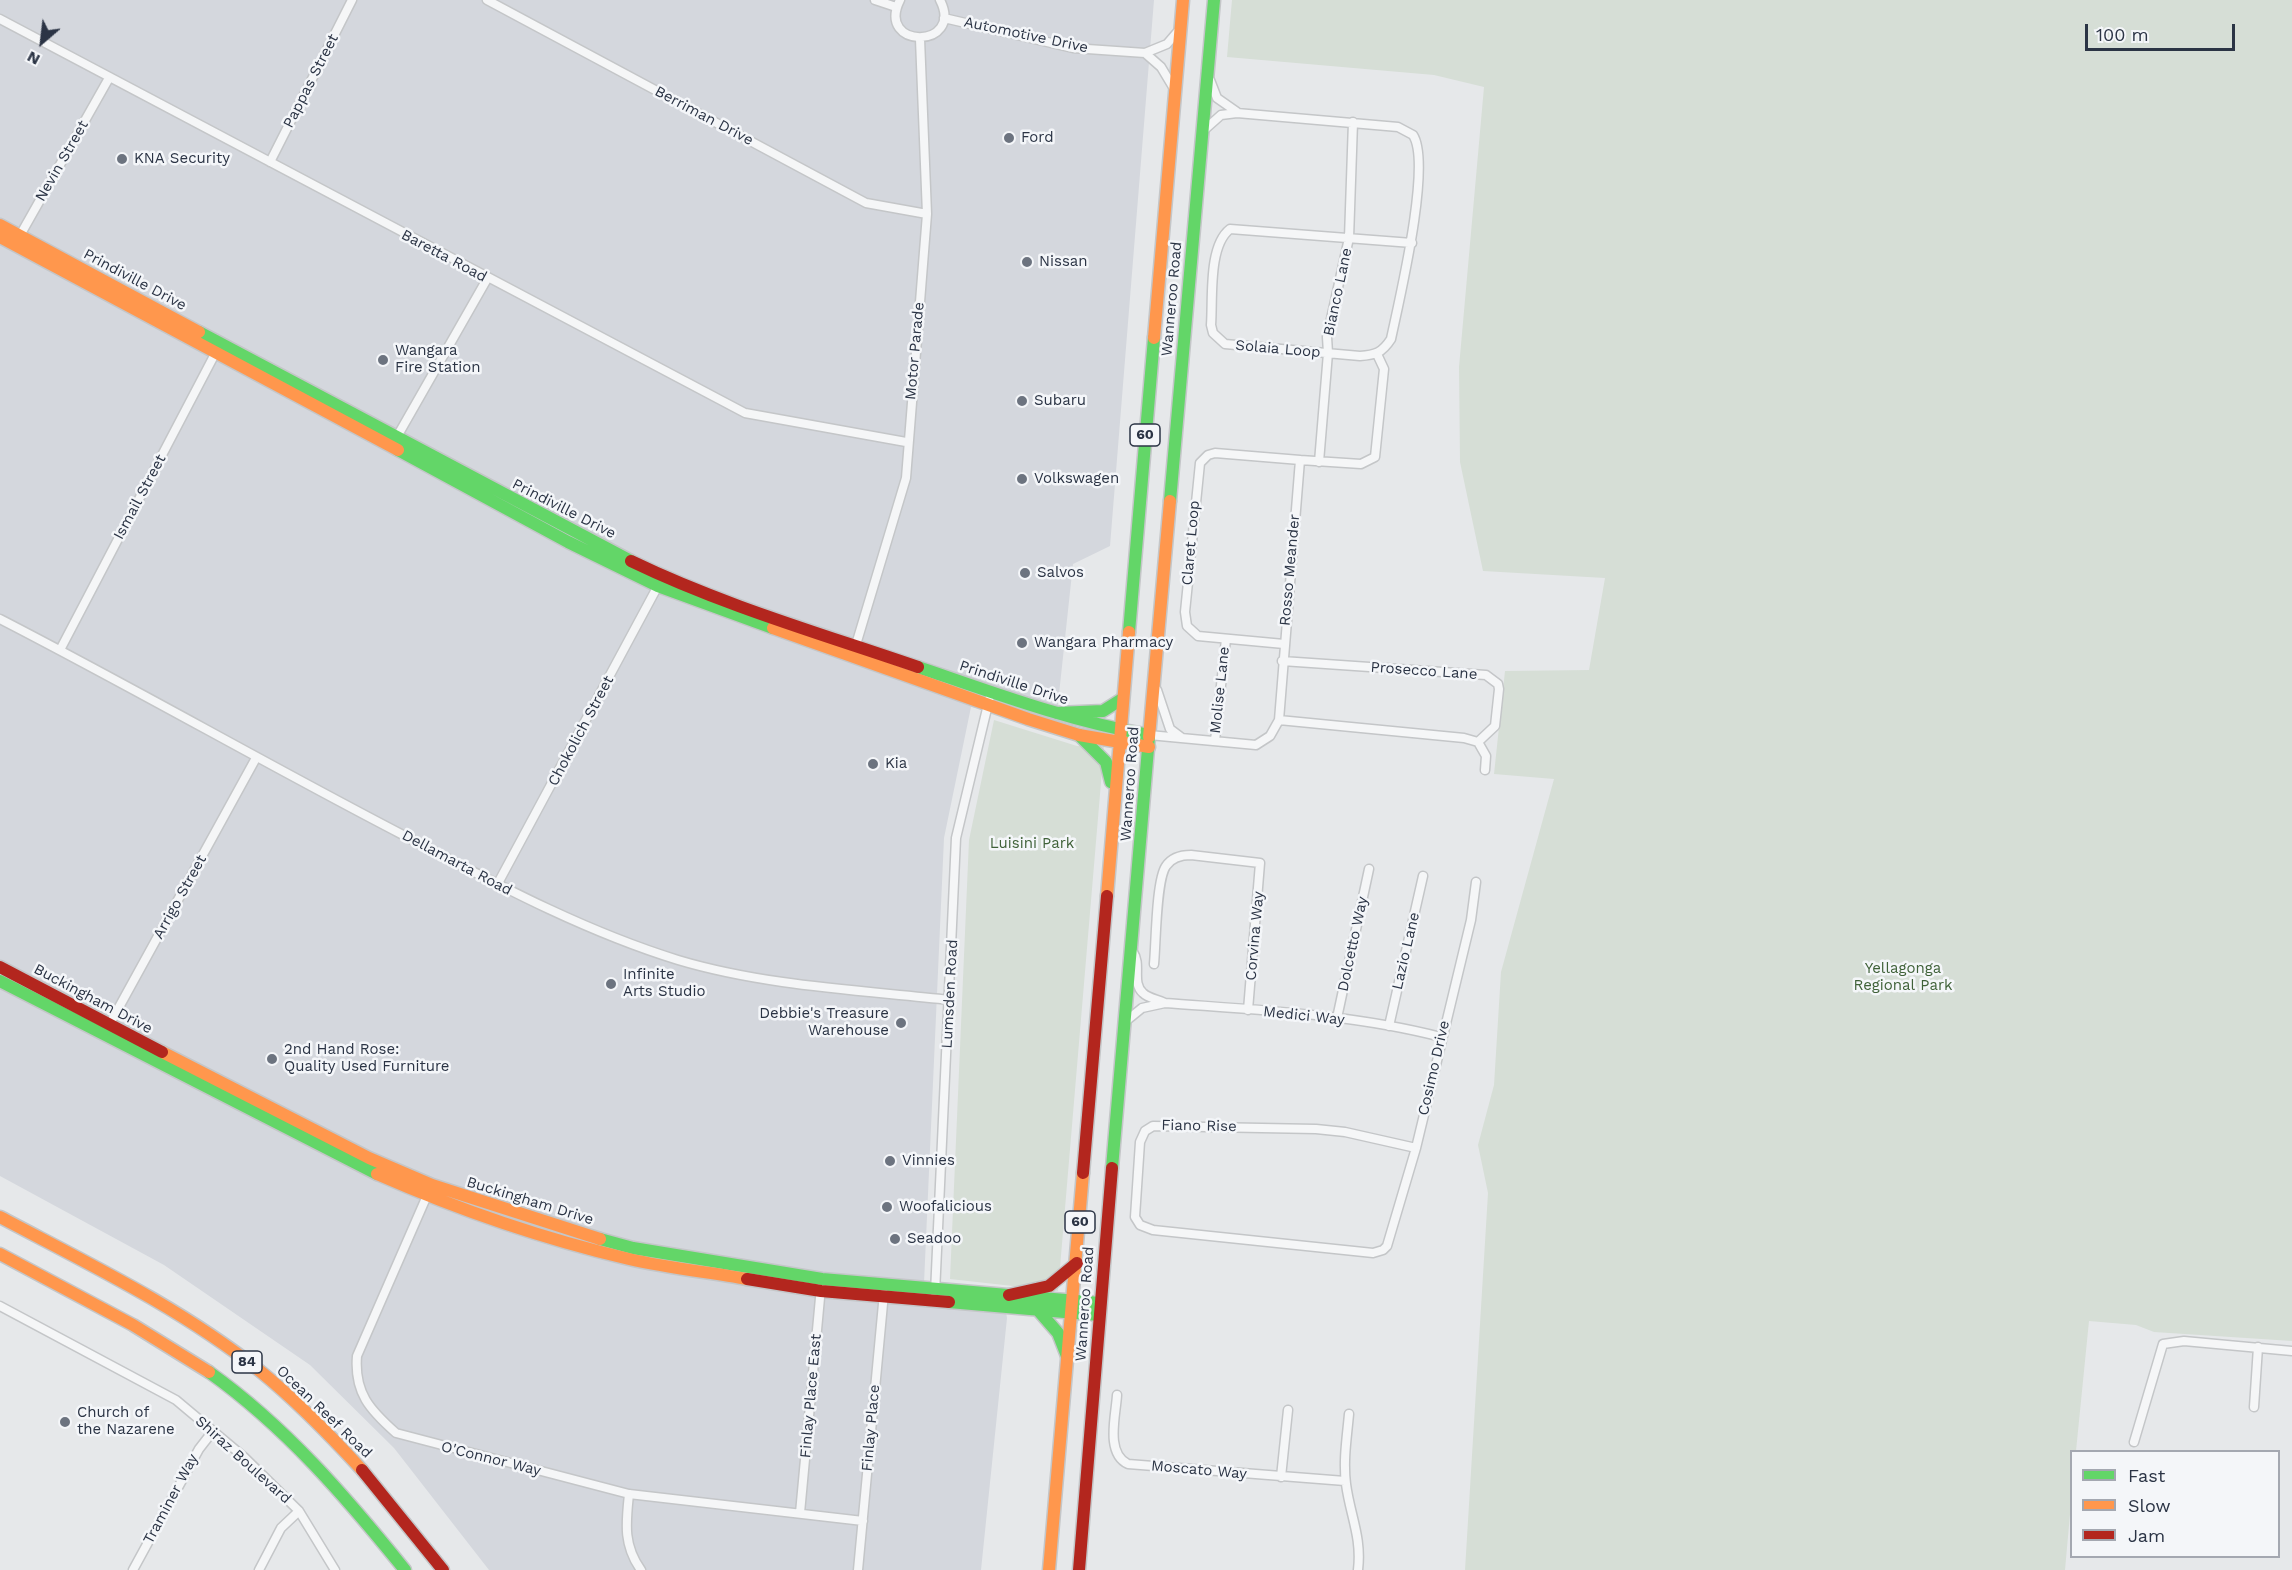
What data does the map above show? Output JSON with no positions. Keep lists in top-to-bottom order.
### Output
{
  "streets": {
    "main road": [
      "Prindiville Drive",
      "Wanneroo Road",
      "60",
      "Buckingham Drive",
      "84",
      "Ocean Reef Road"
    ],
    "street": [
      "Automotive Drive",
      "Pappas Street",
      "Berriman Drive",
      "Nevin Street",
      "Baretta Road",
      "Bianco Lane",
      "Solaia Loop",
      "Motor Parade",
      "Ismail Street",
      "Claret Loop",
      "Rosso Meander",
      "Prosecco Lane",
      "Molise Lane",
      "Chokolich Street",
      "Dellamarta Road",
      "Arrigo Street",
      "Corvina Way",
      "Dolcetto Way",
      "Lazio Lane",
      "Lumsden Road",
      "Medici Way",
      "Cosimo Drive",
      "Fiano Rise",
      "Finlay Place East",
      "Finlay Place",
      "O'Connor Way",
      "Shiraz Boulevard",
      "Moscato Way",
      "Traminer Way"
    ]
  },
  "crossings": [
    ["Pappas Street", "Baretta Road"],
    ["Berriman Drive", "Motor Parade"],
    ["Nevin Street", "Baretta Road"],
    ["Nevin Street", "Prindiville Drive"],
    ["Baretta Road", "Motor Parade"],
    ["Prindiville Drive", "Wanneroo Road"],
    ["Prindiville Drive", "Motor Parade"],
    ["Prindiville Drive", "Ismail Street"],
    ["Prindiville Drive", "Chokolich Street"],
    ["Prindiville Drive", "Lumsden Road"],
    ["Bianco Lane", "Solaia Loop"],
    ["Wanneroo Road", "Buckingham Drive"],
    ["Wanneroo Road", "Medici Way"],
    ["Ismail Street", "Dellamarta Road"],
    ["Claret Loop", "Rosso Meander"],
    ["Claret Loop", "Molise Lane"],
    ["Rosso Meander", "Prosecco Lane"],
    ["Chokolich Street", "Dellamarta Road"],
    ["Dellamarta Road", "Arrigo Street"],
    ["Dellamarta Road", "Lumsden Road"],
    ["Arrigo Street", "Buckingham Drive"],
    ["Corvina Way", "Medici Way"],
    ["Dolcetto Way", "Medici Way"],
    ["Lazio Lane", "Medici Way"],
    ["Lumsden Road", "Buckingham Drive"],
    ["Buckingham Drive", "Finlay Place East"],
    ["Buckingham Drive", "Finlay Place"],
    ["Buckingham Drive", "O'Connor Way"],
    ["Medici Way", "Cosimo Drive"],
    ["Cosimo Drive", "Fiano Rise"],
    ["Finlay Place East", "O'Connor Way"],
    ["Finlay Place", "O'Connor Way"],
    ["Shiraz Boulevard", "Traminer Way"]
  ],
  "parks": ["Luisini Park", "Yellagonga Regional Park"],
  "places": [
    "Ford",
    "KNA Security",
    "Nissan",
    "Wangara Fire Station",
    "Subaru",
    "Volkswagen",
    "Salvos",
    "Wangara Pharmacy",
    "Kia",
    "Infinite Arts Studio",
    "Debbie's Treasure Warehouse",
    "2nd Hand Rose: Quality Used Furniture",
    "Vinnies",
    "Woofalicious",
    "Seadoo",
    "Church of the Nazarene"
  ],
  "legend": ["Fast", "Slow", "Jam"],
  "scale_bar": "100 m",
  "north": "bottom left"
}
